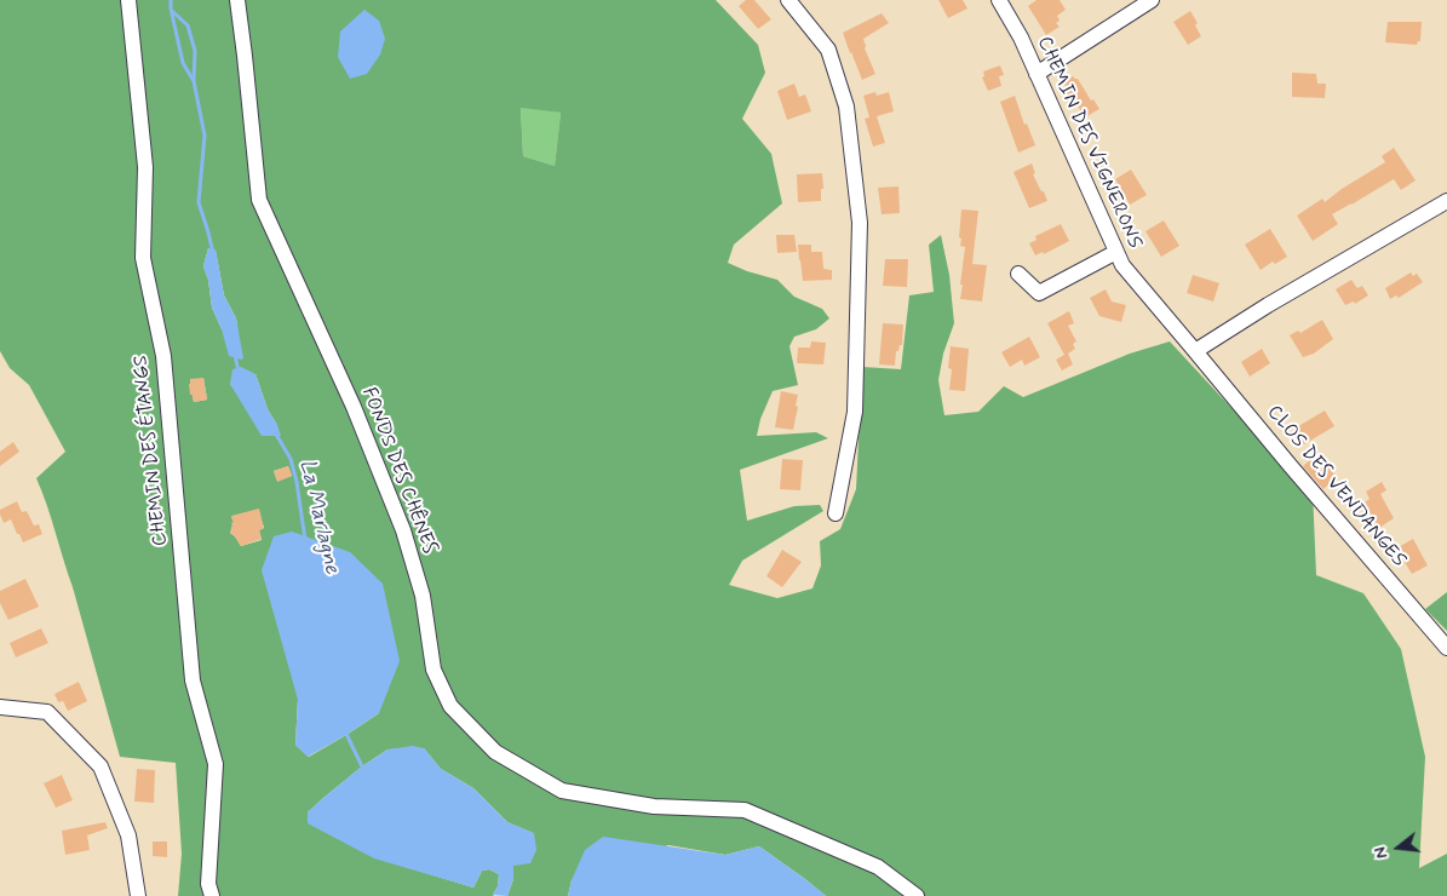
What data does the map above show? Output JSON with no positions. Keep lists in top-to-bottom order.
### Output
{
  "streets": {
    "street": [
      "CHEMIN DES VIGNERONS",
      "CHEMIN DES ÉTANGS",
      "FONDS DES CHÊNES",
      "CLOS DES VENDANGES"
    ]
  },
  "crossings": [
    ["CHEMIN DES VIGNERONS", "CLOS DES VENDANGES"]
  ],
  "water": ["La Marlagne"],
  "north": "left"
}
